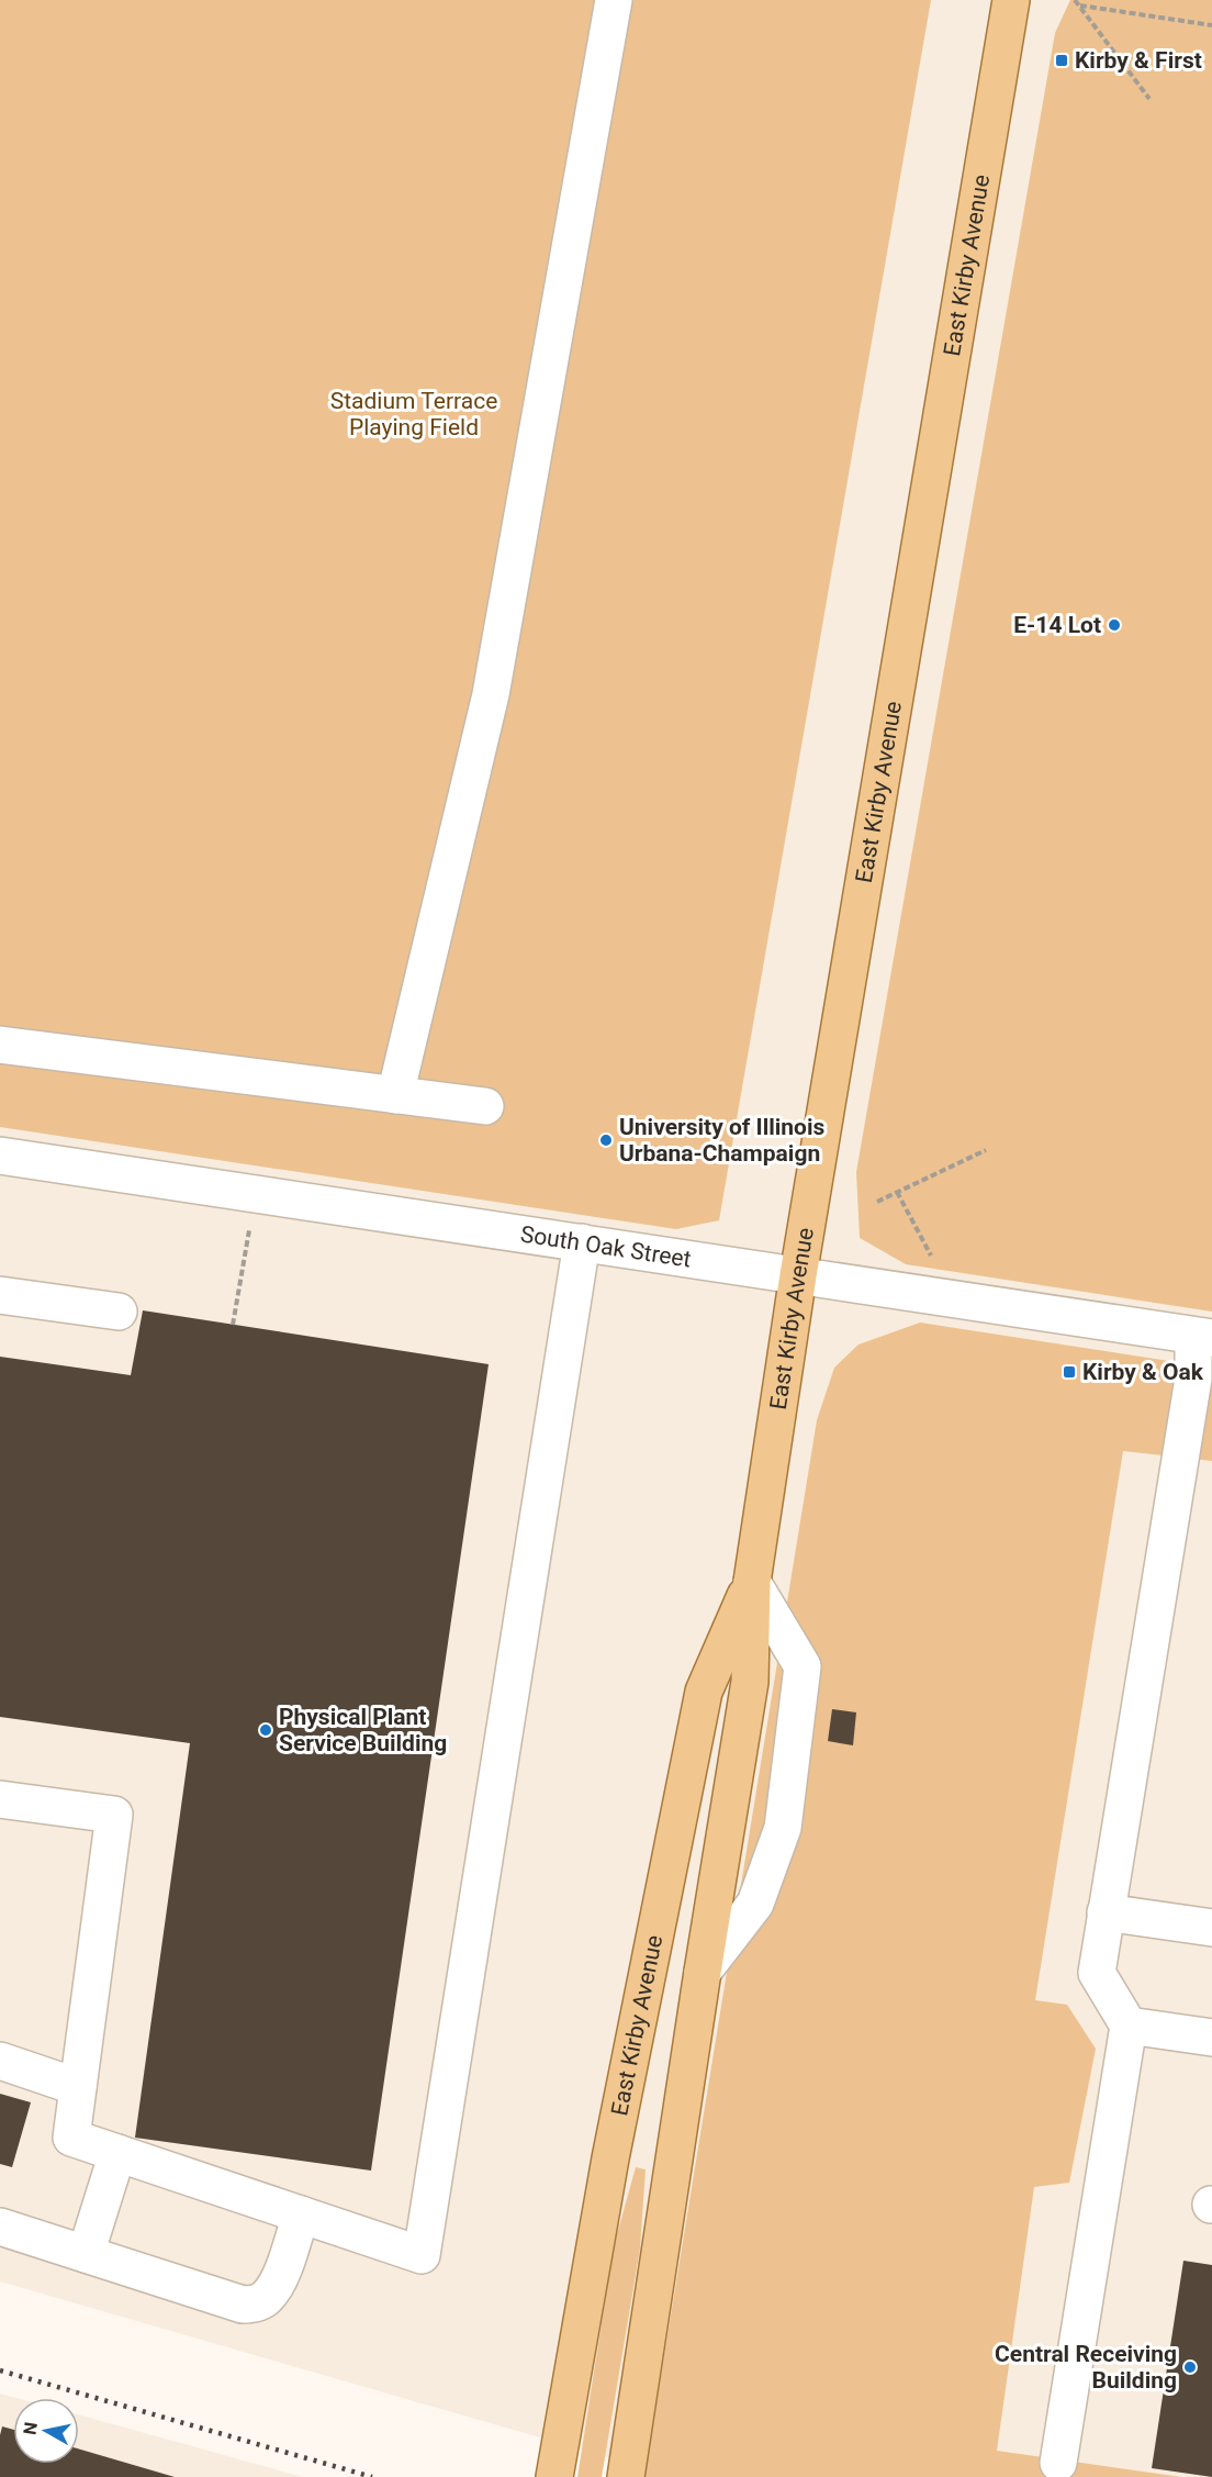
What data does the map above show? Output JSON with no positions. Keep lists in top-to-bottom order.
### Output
{
  "streets": {
    "main road": ["East Kirby Avenue"],
    "street": ["South Oak Street"]
  },
  "crossings": [
    ["East Kirby Avenue", "South Oak Street"]
  ],
  "parks": ["Stadium Terrace Playing Field"],
  "places": {
    "transit": ["Kirby & First", "Kirby & Oak"],
    "other": [
      "E-14 Lot",
      "University of Illinois Urbana-Champaign",
      "Physical Plant Service Building",
      "Central Receiving Building"
    ]
  },
  "north": "left"
}
